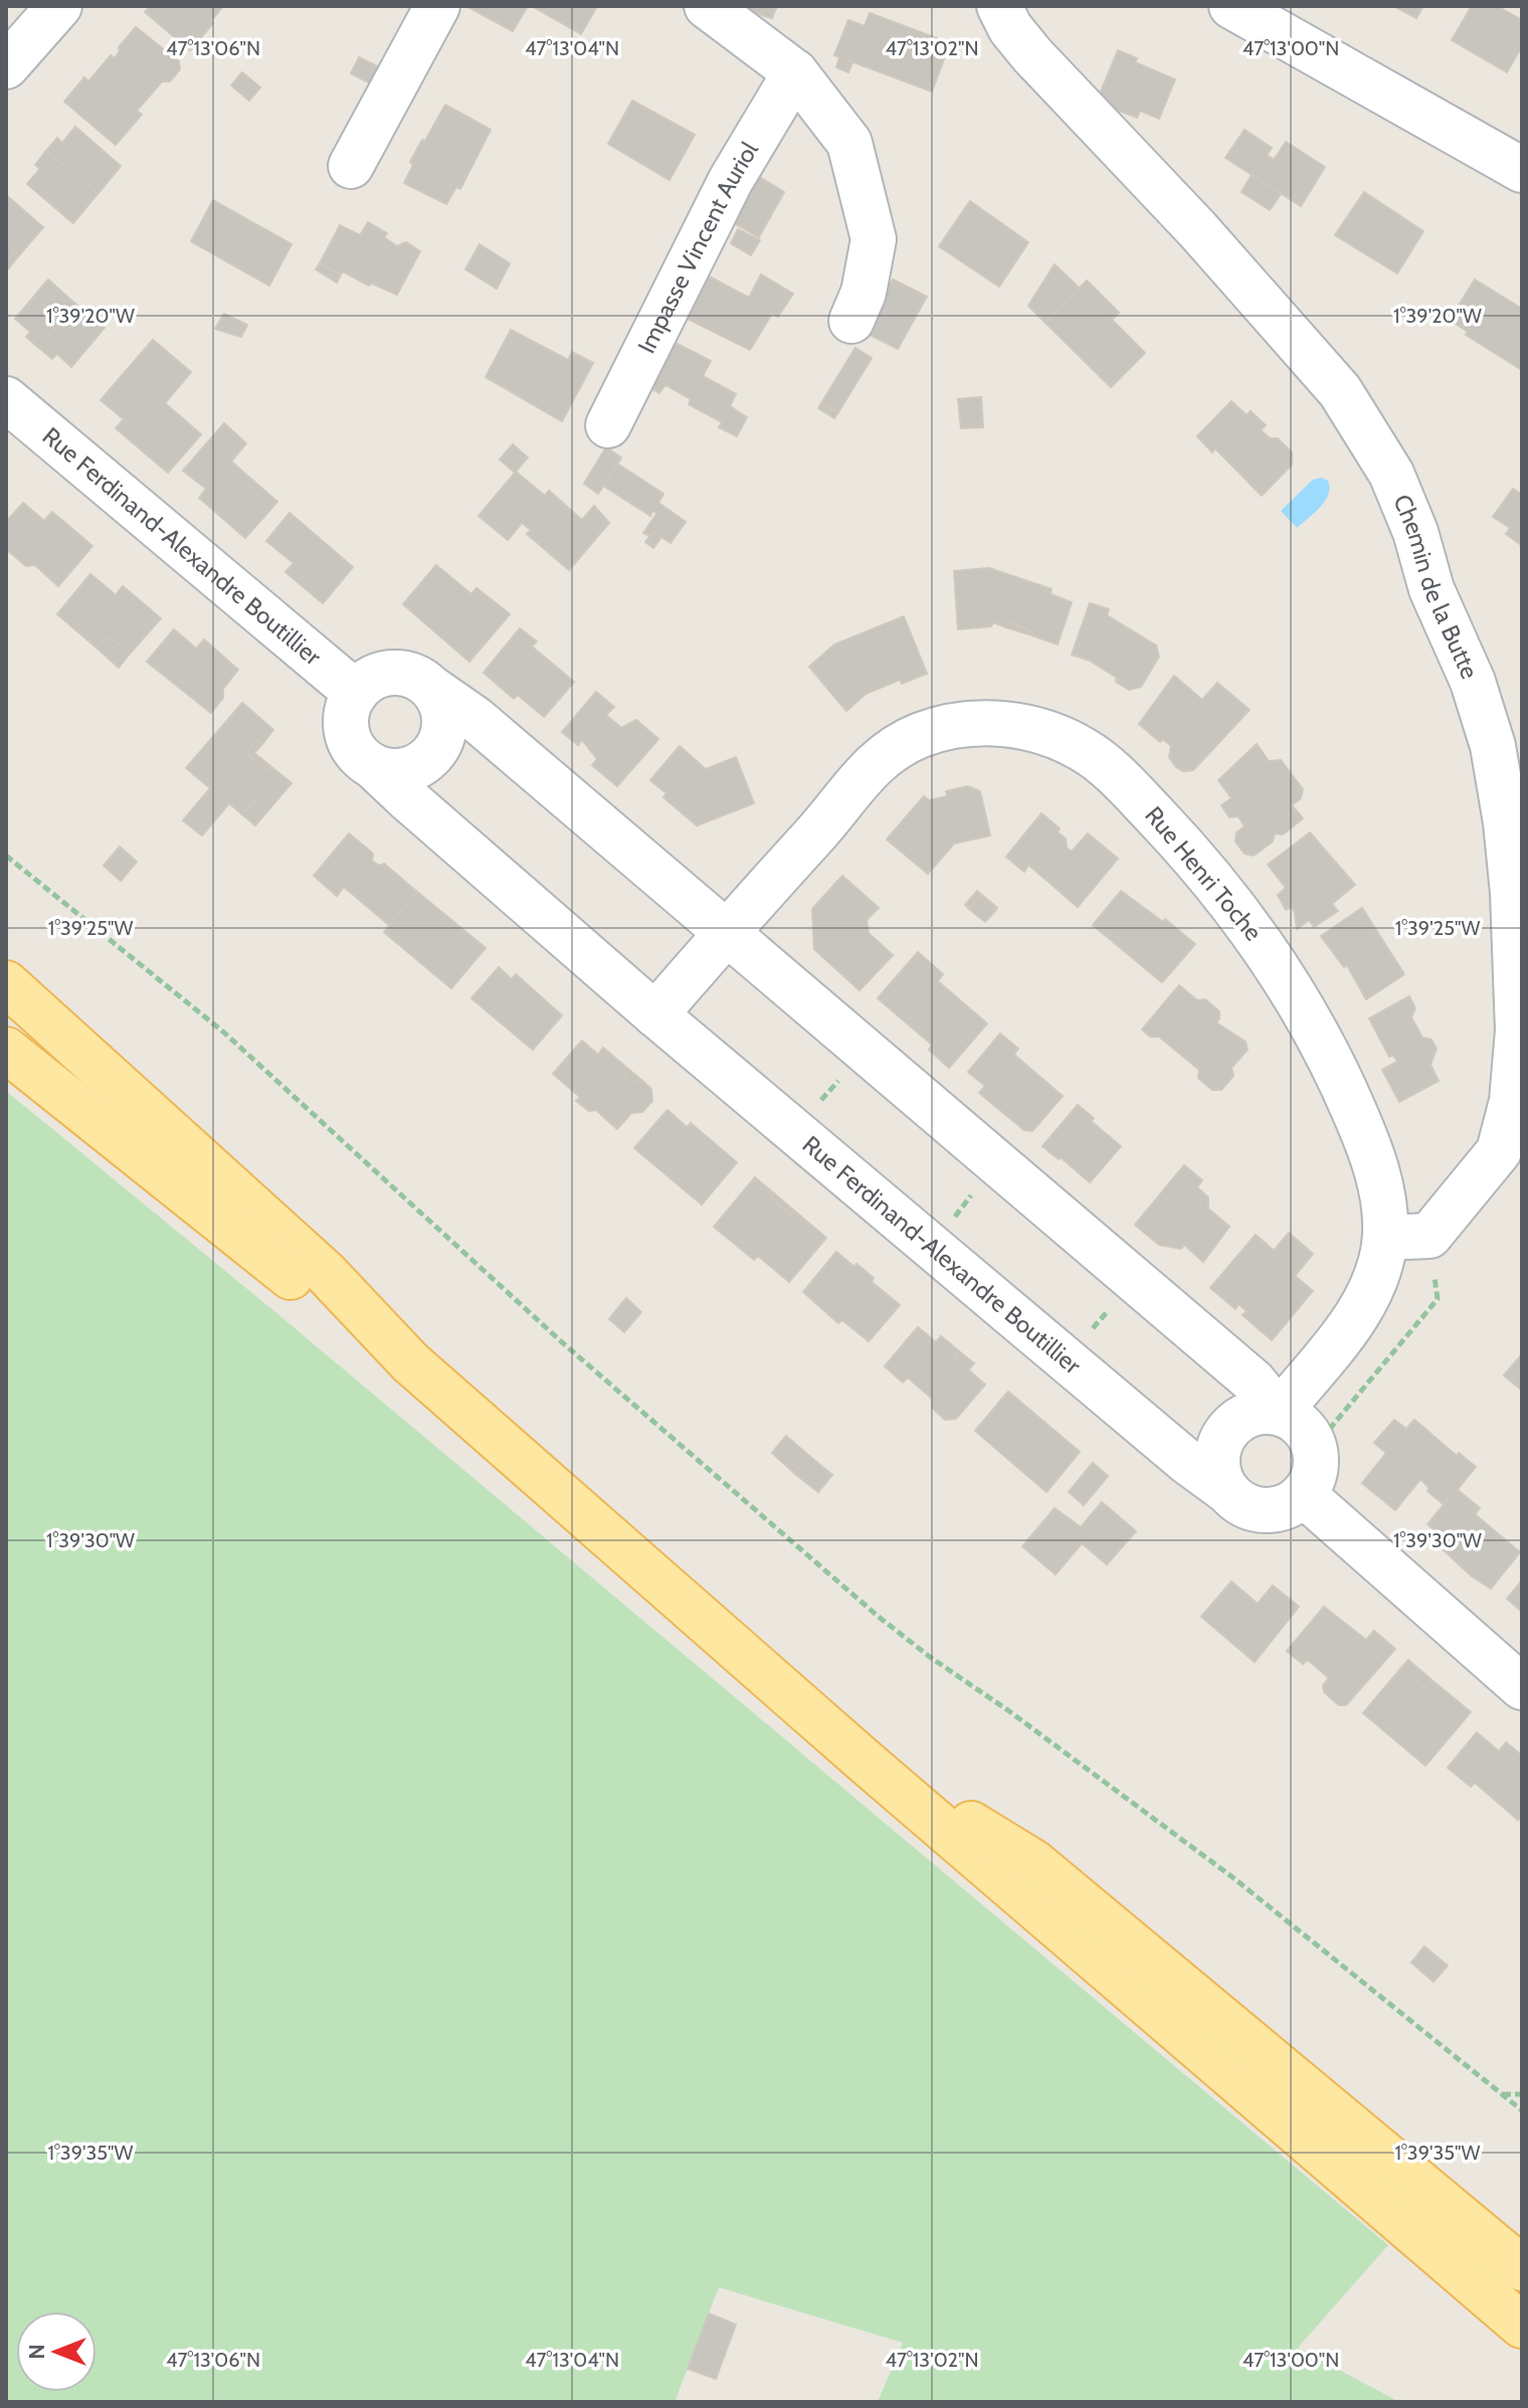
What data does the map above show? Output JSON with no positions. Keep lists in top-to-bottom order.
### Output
{
  "streets": {
    "street": [
      "Impasse Vincent Auriol",
      "Rue Ferdinand-Alexandre Boutillier",
      "Chemin de la Butte",
      "Rue Henri Toche"
    ]
  },
  "crossings": [
    ["Rue Ferdinand-Alexandre Boutillier", "Rue Henri Toche"]
  ],
  "north": "left",
  "coordinates": [
    "47°13'06\"N",
    "47°13'04\"N",
    "47°13'02\"N",
    "47°13'00\"N",
    "1°39'20\"W",
    "1°39'25\"W",
    "1°39'30\"W",
    "1°39'35\"W"
  ]
}
